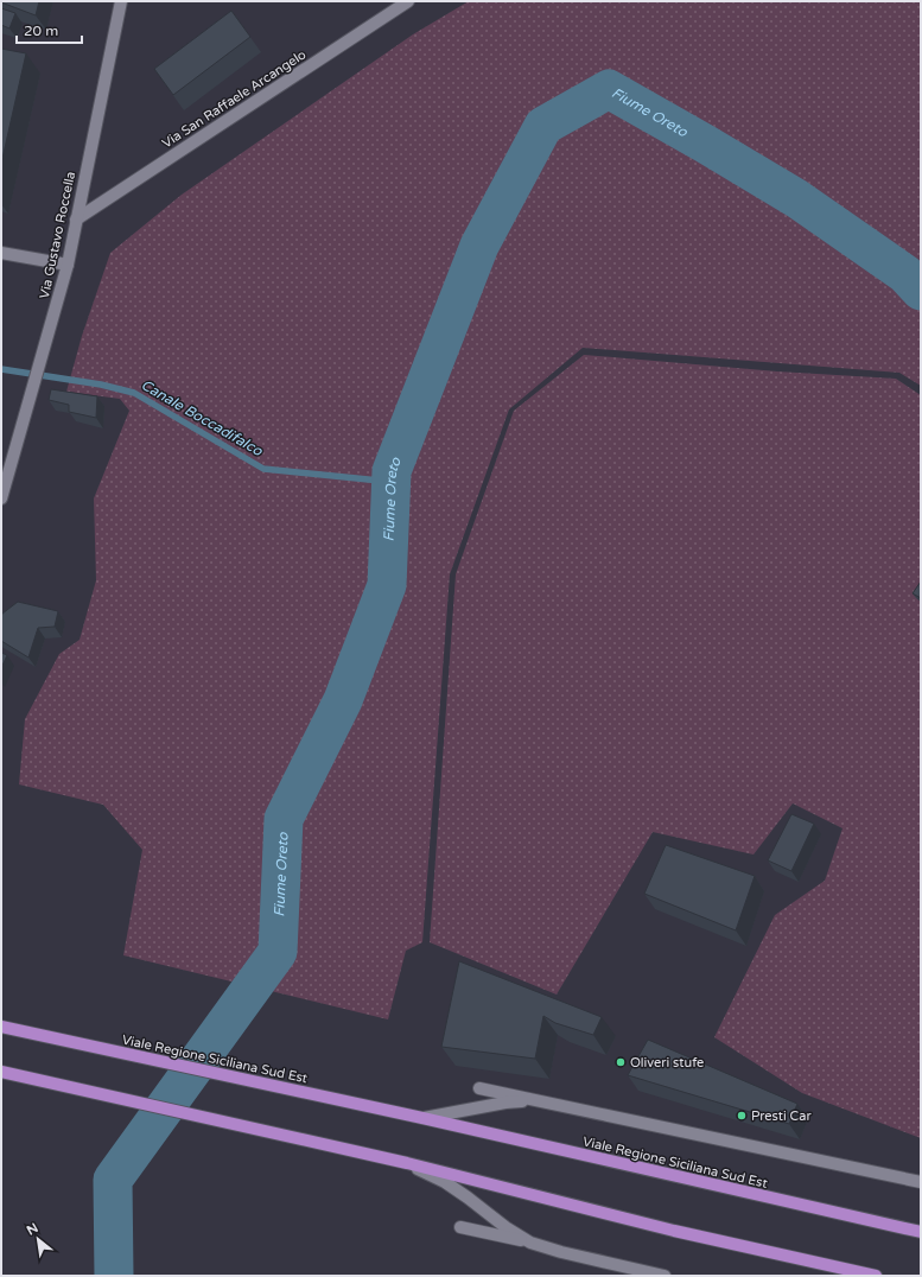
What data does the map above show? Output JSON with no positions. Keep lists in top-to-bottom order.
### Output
{
  "streets": {
    "main road": ["Viale Regione Siciliana Sud Est"],
    "street": ["Via San Raffaele Arcangelo", "Via Gustavo Roccella"]
  },
  "crossings": [
    ["Via San Raffaele Arcangelo", "Via Gustavo Roccella"]
  ],
  "water": ["Fiume Oreto", "Canale Boccadifalco"],
  "places": ["Oliveri stufe", "Presti Car"],
  "scale_bar": "20 m",
  "north": "top left"
}
